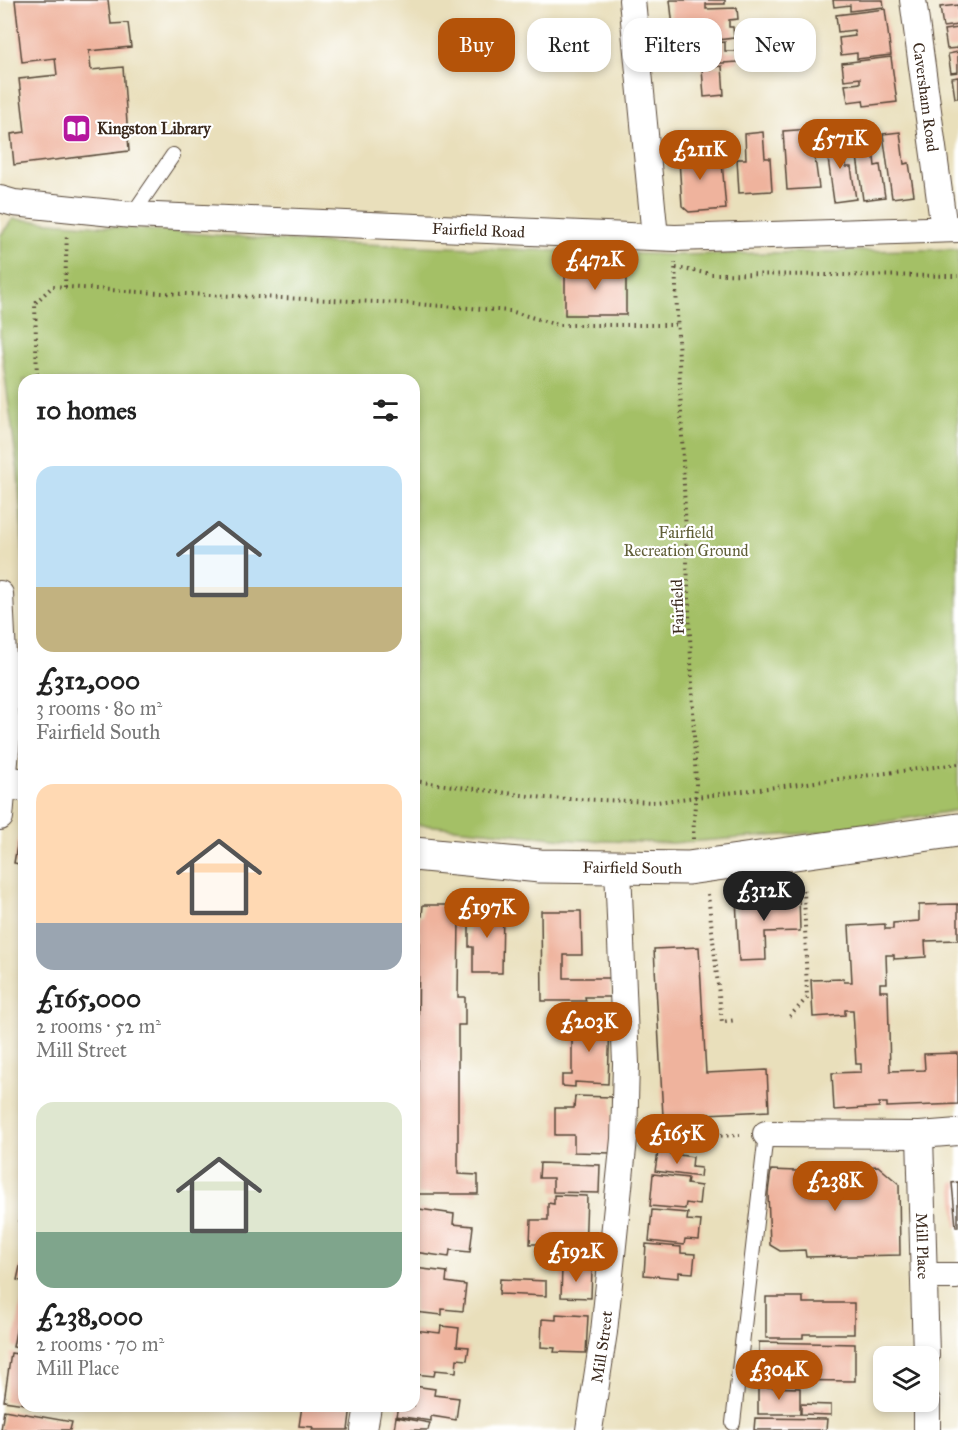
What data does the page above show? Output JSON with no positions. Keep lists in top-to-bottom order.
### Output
{
  "streets": {
    "street": [
      "Caversham Road",
      "Fairfield Road",
      "Fairfield South",
      "Mill Place",
      "Mill Street"
    ],
    "path": ["Fairfield"]
  },
  "crossings": [
    ["Caversham Road", "Fairfield Road"],
    ["Fairfield Road", "Fairfield"],
    ["Fairfield", "Fairfield South"],
    ["Fairfield South", "Mill Street"]
  ],
  "parks": ["Fairfield Recreation Ground"],
  "places": {
    "library": ["Kingston Library"]
  },
  "page": {
    "chip": [
      "Buy",
      "Rent",
      "Filters",
      "New"
    ],
    "price": [
      "£571K",
      "£211K",
      "£472K",
      "£312K",
      "£197K",
      "£203K",
      "£165K",
      "£238K",
      "£192K",
      "£304K"
    ],
    "heading": "10 homes",
    "list": [
      {
        "name": "£312,000",
        "note": "3 rooms · 80 m² · Fairfield South"
      },
      {
        "name": "£165,000",
        "note": "2 rooms · 52 m² · Mill Street"
      },
      {
        "name": "£238,000",
        "note": "2 rooms · 70 m² · Mill Place"
      }
    ]
  }
}
